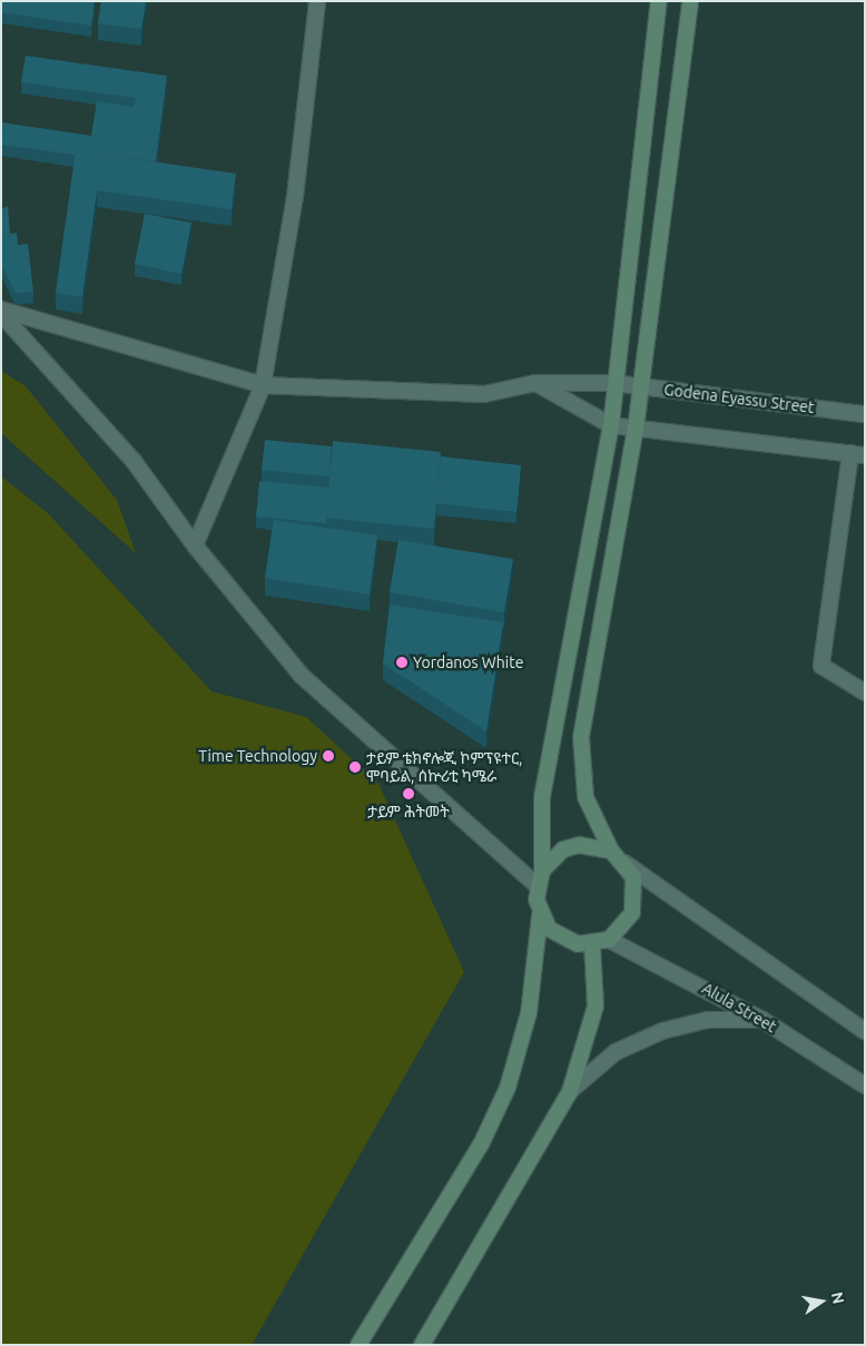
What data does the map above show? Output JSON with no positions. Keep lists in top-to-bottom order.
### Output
{
  "streets": {
    "street": ["Godena Eyassu Street", "Alula Street"]
  },
  "places": [
    "Yordanos White",
    "Time Technology",
    "ታይም ቴክኖሎጂ ኮምፕዩተር, ሞባይል, ሰኵሪቲ ካሜራ",
    "ታይም ሕትመት"
  ],
  "north": "right"
}
